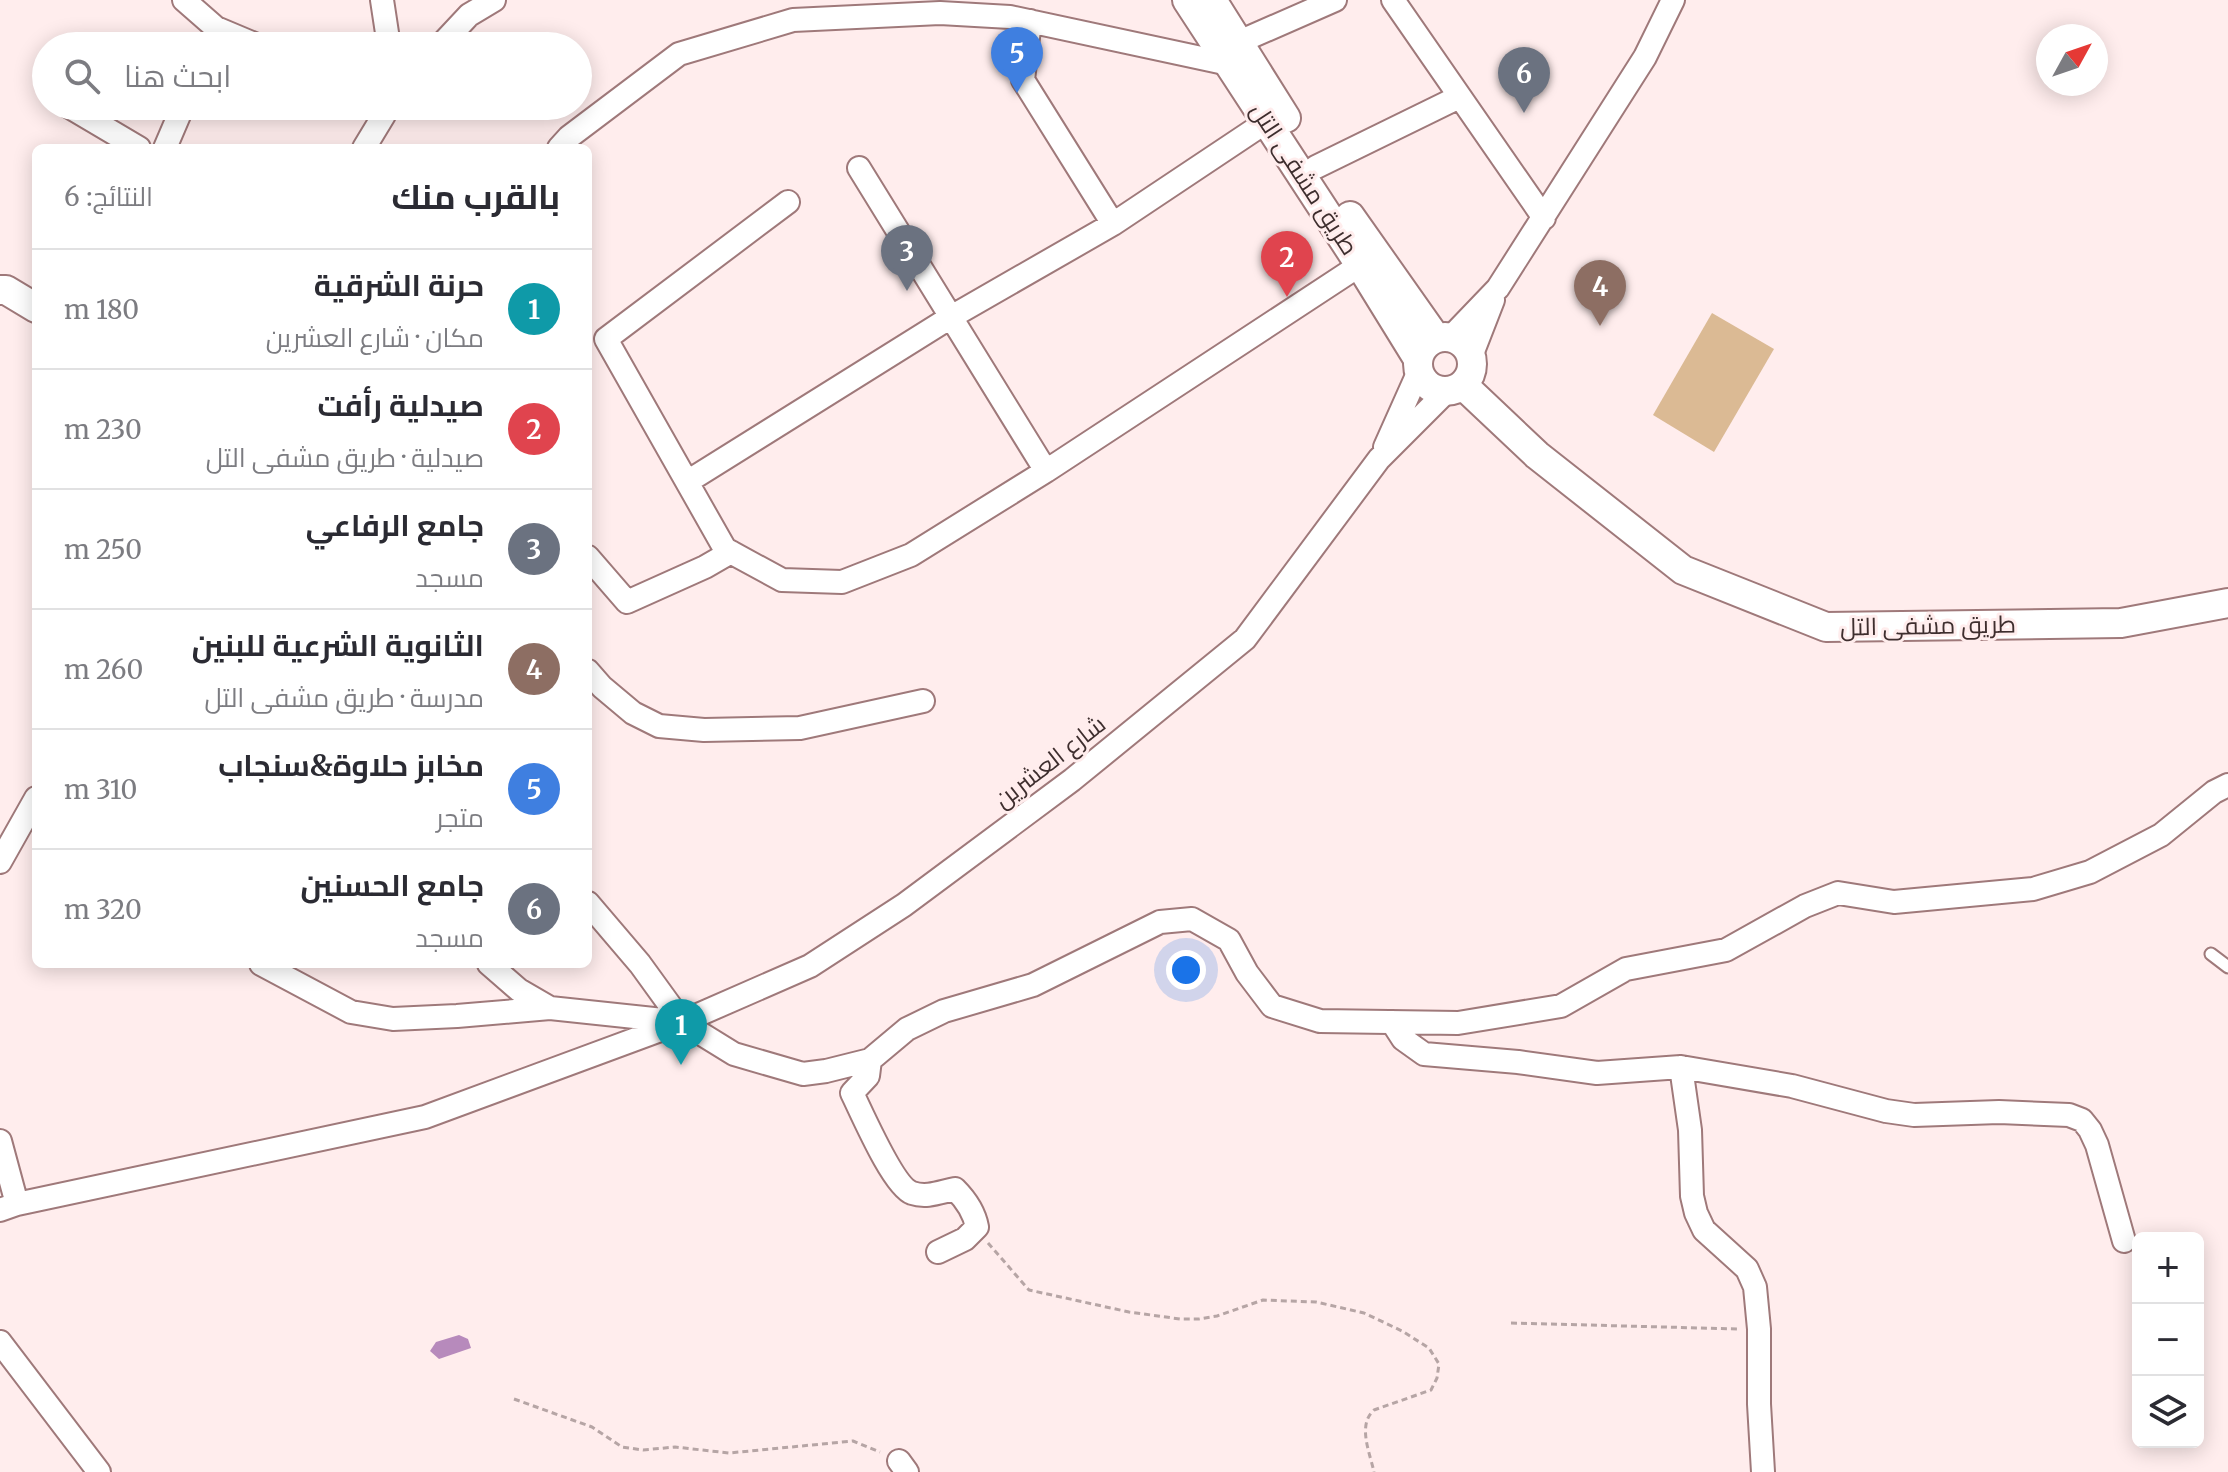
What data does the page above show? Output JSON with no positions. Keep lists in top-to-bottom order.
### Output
{
  "streets": {
    "street": ["طريق مشفى التل", "شارع العشرين"]
  },
  "north": "top right",
  "page": {
    "pins": [
      "5",
      "6",
      "3",
      "2",
      "4",
      "1"
    ],
    "search": "ابحث هنا",
    "heading": ["بالقرب منك", "النتائج: 6"],
    "list": [
      {
        "mark": "1",
        "name": "حرنة الشرقية",
        "note": "مكان · شارع العشرين",
        "value": "180 m"
      },
      {
        "mark": "2",
        "name": "صيدلية رأفت",
        "note": "صيدلية · طريق مشفى التل",
        "value": "230 m"
      },
      {
        "mark": "3",
        "name": "جامع الرفاعي",
        "note": "مسجد",
        "value": "250 m"
      },
      {
        "mark": "4",
        "name": "الثانوية الشرعية للبنين",
        "note": "مدرسة · طريق مشفى التل",
        "value": "260 m"
      },
      {
        "mark": "5",
        "name": "مخابز حلاوة&سنجاب",
        "note": "متجر",
        "value": "310 m"
      },
      {
        "mark": "6",
        "name": "جامع الحسنين",
        "note": "مسجد",
        "value": "320 m"
      }
    ],
    "map_buttons": ["+", "−"]
  }
}
